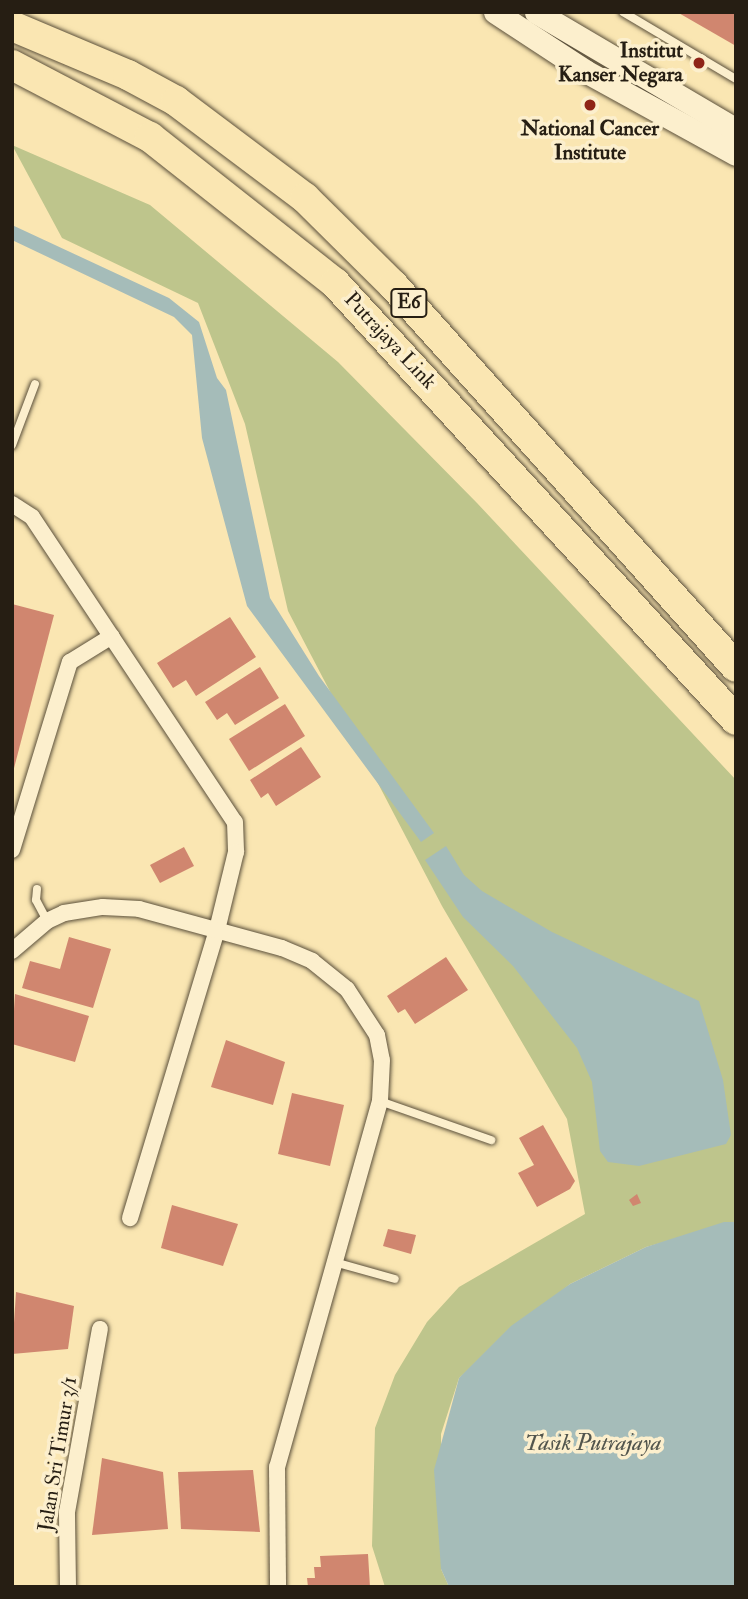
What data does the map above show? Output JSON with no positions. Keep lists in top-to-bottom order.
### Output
{
  "streets": {
    "highway": ["E6", "Putrajaya Link"],
    "street": ["Jalan Sri Timur 3/1"]
  },
  "water": ["Tasik Putrajaya"],
  "places": ["Institut Kanser Negara", "National Cancer Institute"]
}
